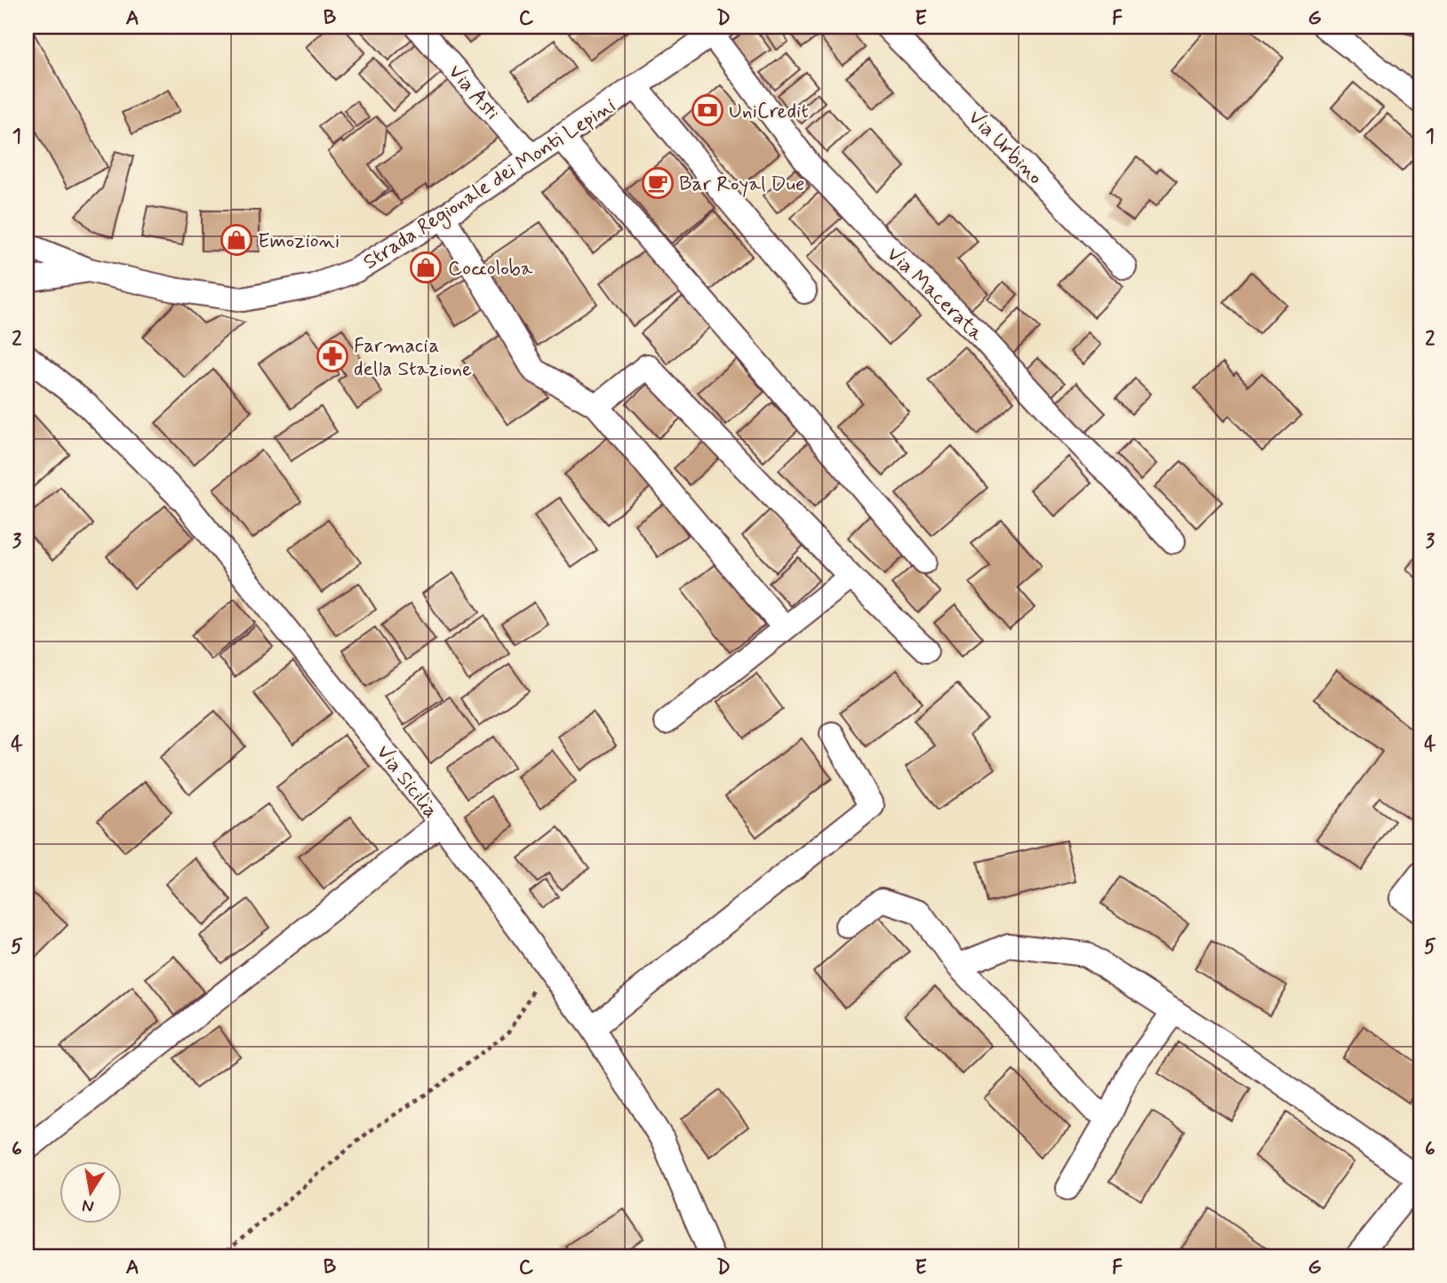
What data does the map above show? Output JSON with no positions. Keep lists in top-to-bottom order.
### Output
{
  "streets": {
    "street": [
      "Via Asti",
      "Via Urbino",
      "Strada Regionale dei Monti Lepini",
      "Via Macerata",
      "Via Sicilia"
    ]
  },
  "crossings": [
    ["Via Asti", "Strada Regionale dei Monti Lepini"],
    ["Strada Regionale dei Monti Lepini", "Via Macerata"]
  ],
  "places": {
    "bank": ["UniCredit"],
    "cafe": ["Bar Royal Due"],
    "shop": ["Emozioni", "Coccoloba"],
    "pharmacy": ["Farmacia della Stazione"]
  },
  "north": "bottom",
  "grid": {
    "columns": [
      "A",
      "B",
      "C",
      "D",
      "E",
      "F",
      "G"
    ],
    "rows": [
      "1",
      "2",
      "3",
      "4",
      "5",
      "6"
    ]
  }
}
